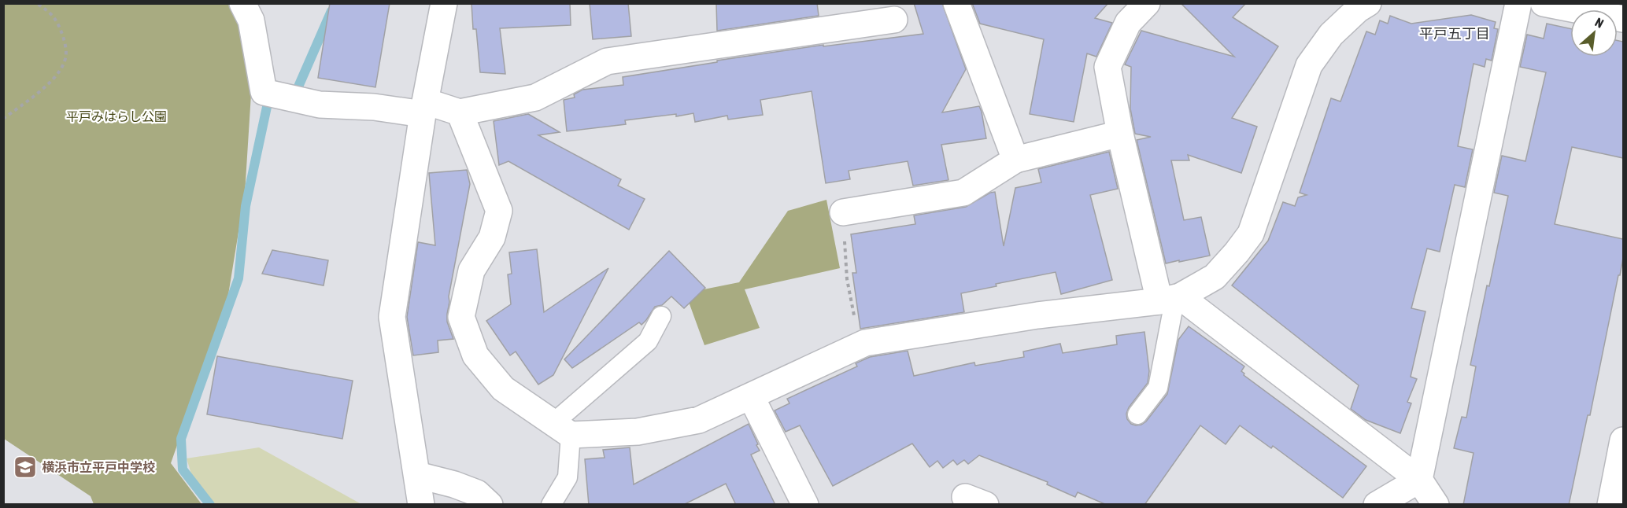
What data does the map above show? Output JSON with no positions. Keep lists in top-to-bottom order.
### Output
{
  "districts": ["平戸五丁目"],
  "parks": ["平戸みはらし公園"],
  "places": {
    "school or university": ["横浜市立平戸中学校"]
  },
  "north": "top right"
}
